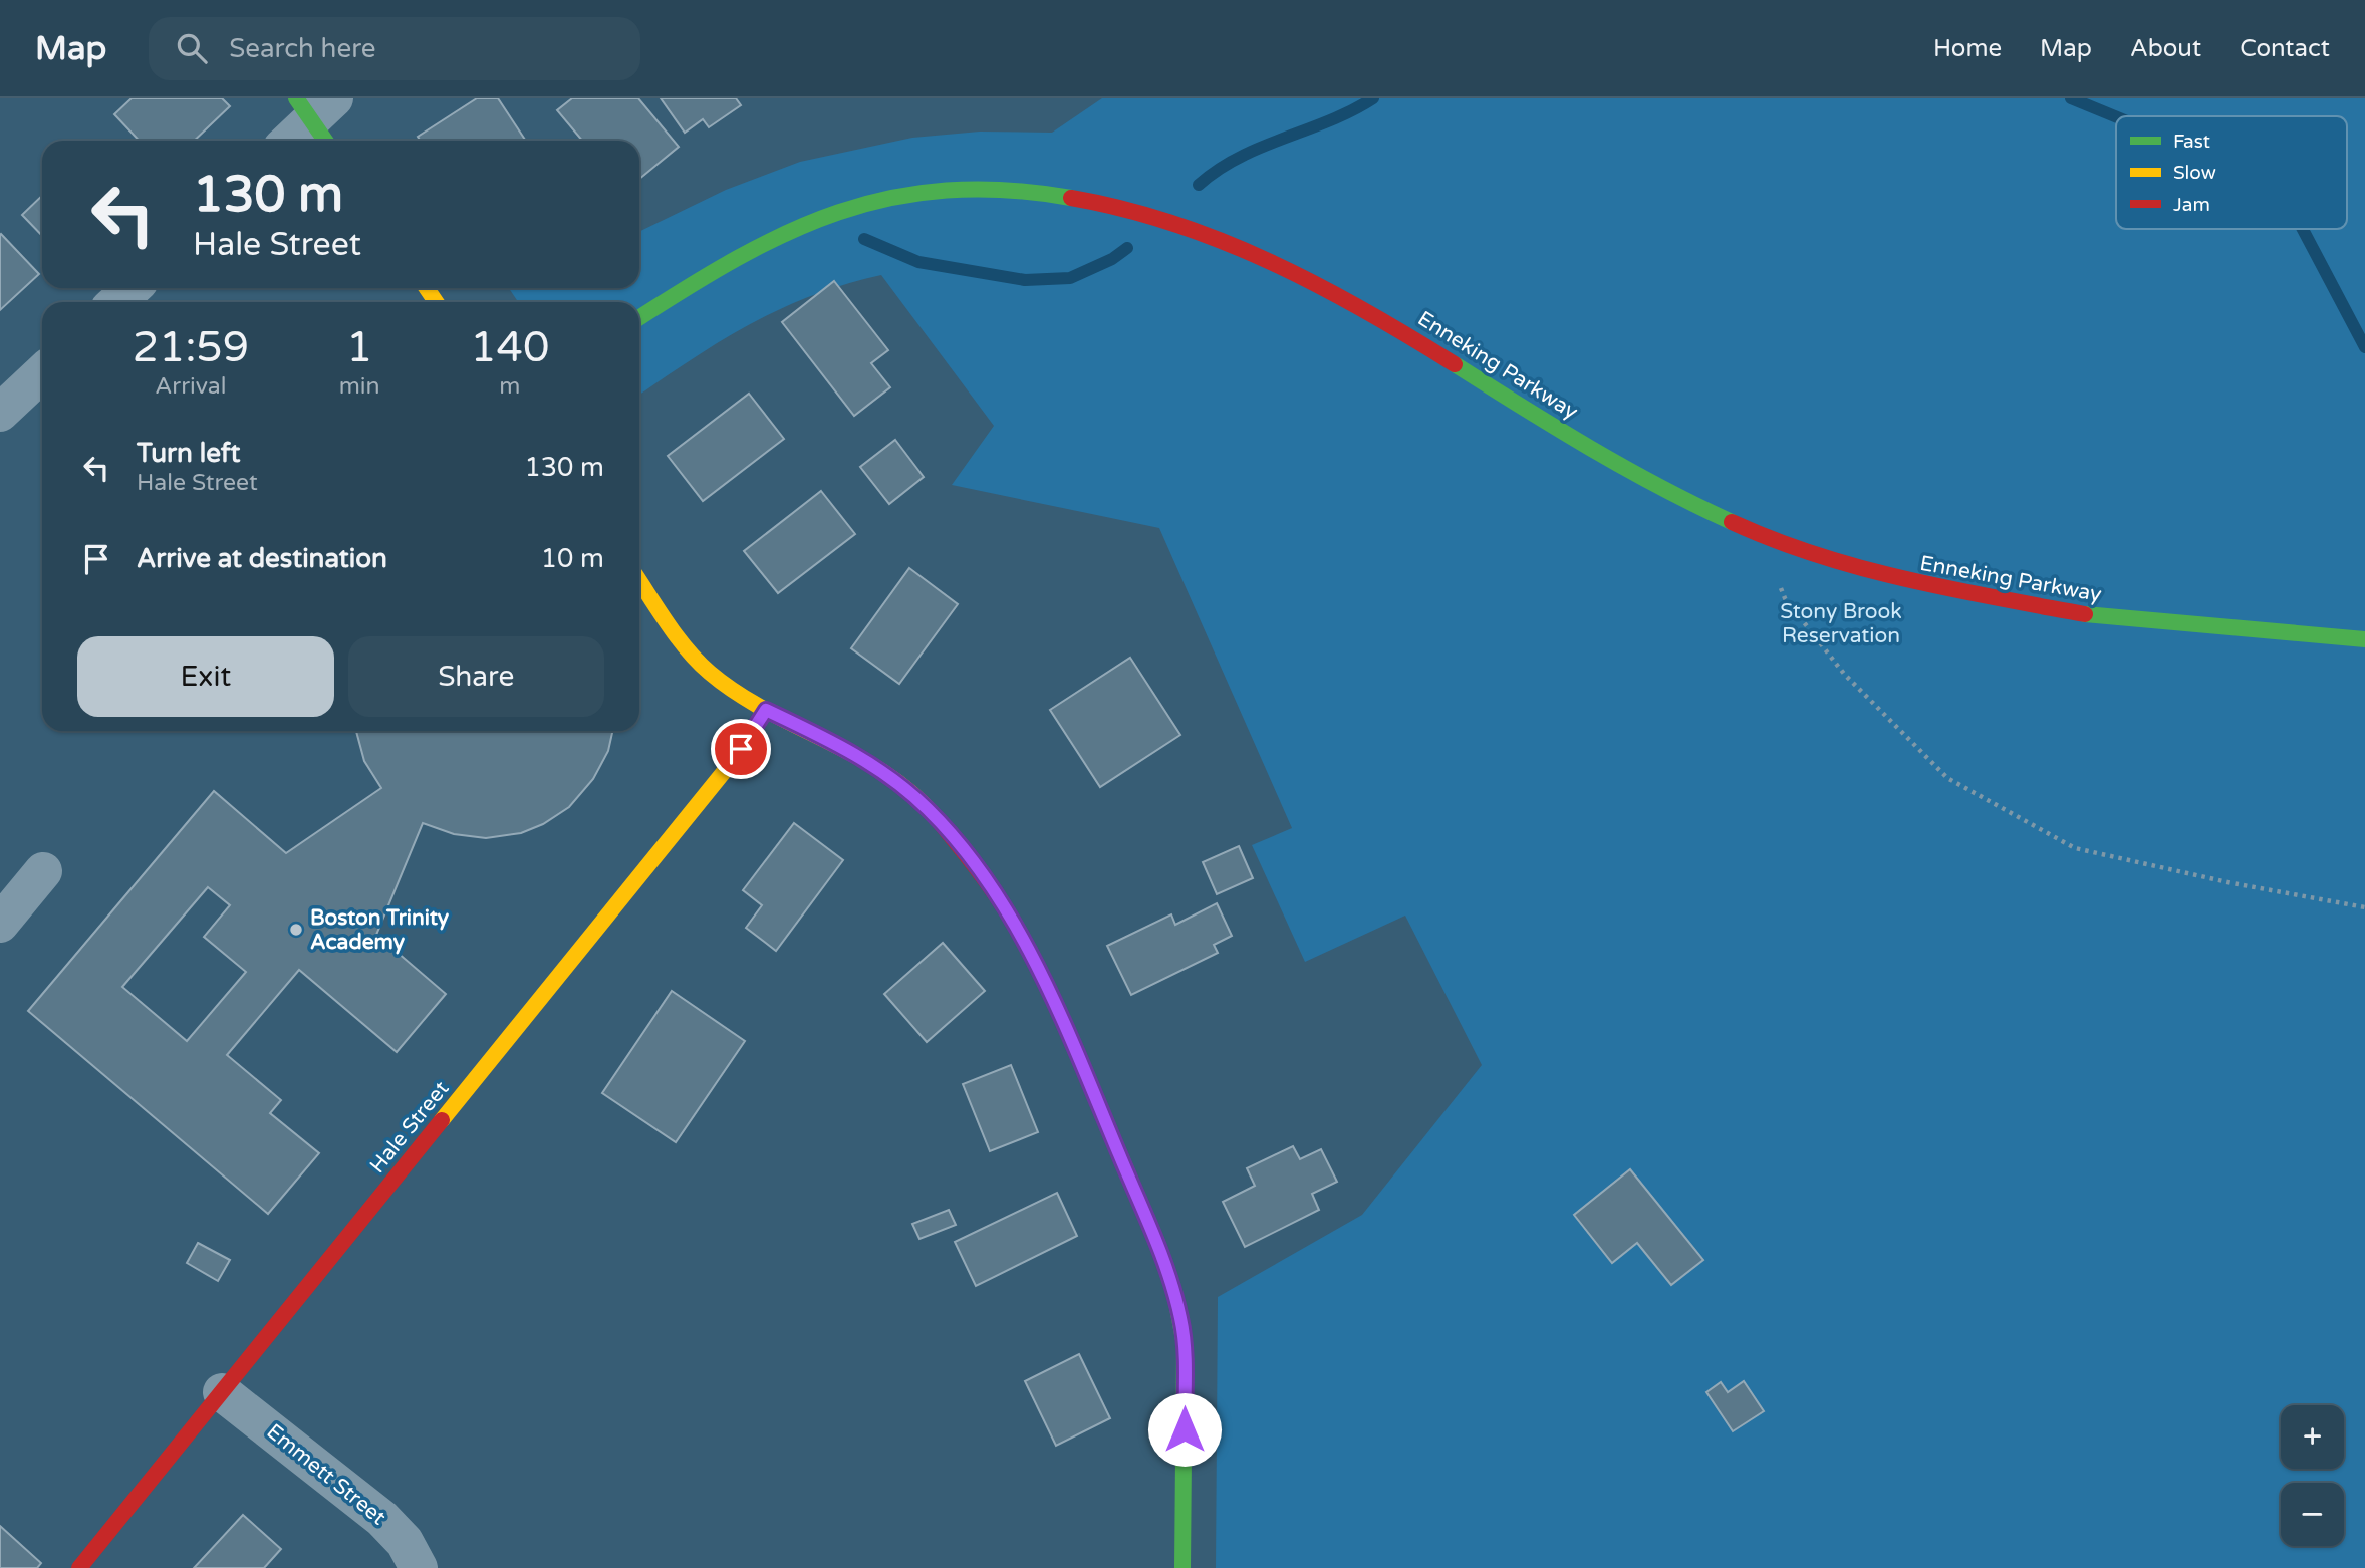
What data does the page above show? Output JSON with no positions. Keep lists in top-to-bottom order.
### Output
{
  "streets": {
    "street": ["Enneking Parkway", "Hale Street", "Emmett Street"]
  },
  "crossings": [
    ["Hale Street", "Emmett Street"]
  ],
  "parks": ["Stony Brook Reservation"],
  "places": ["Boston Trinity Academy"],
  "legend": ["Fast", "Slow", "Jam"],
  "page": {
    "header": "Map",
    "search": "Search here",
    "nav": [
      "Home",
      "Map",
      "About",
      "Contact"
    ],
    "turn": ["130 m", "Hale Street"],
    "eta": [
      "21:59",
      "Arrival",
      "1",
      "min",
      "140",
      "m"
    ],
    "list": [
      {
        "name": "Turn left",
        "note": "Hale Street",
        "value": "130 m"
      },
      {
        "name": "Arrive at destination",
        "value": "10 m"
      }
    ],
    "buttons": ["Exit", "Share"],
    "map_buttons": ["+", "−"]
  }
}
